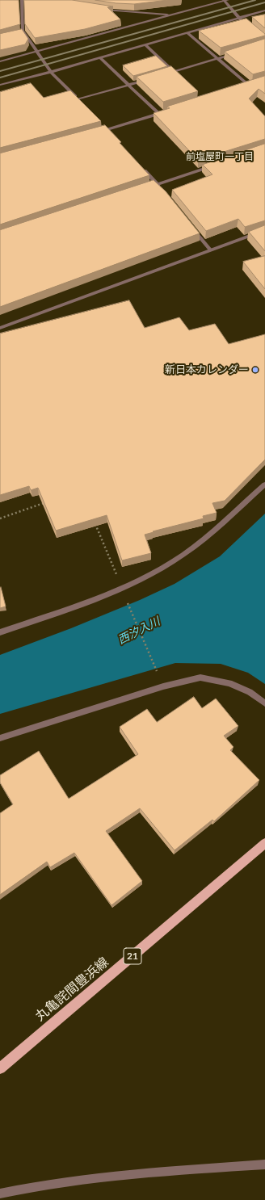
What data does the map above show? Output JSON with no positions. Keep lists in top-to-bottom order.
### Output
{
  "streets": {
    "main road": ["21", "丸亀詫間豊浜線"]
  },
  "districts": ["前塩屋町一丁目"],
  "water": ["西汐入川"],
  "places": ["新日本カレンダー"]
}
